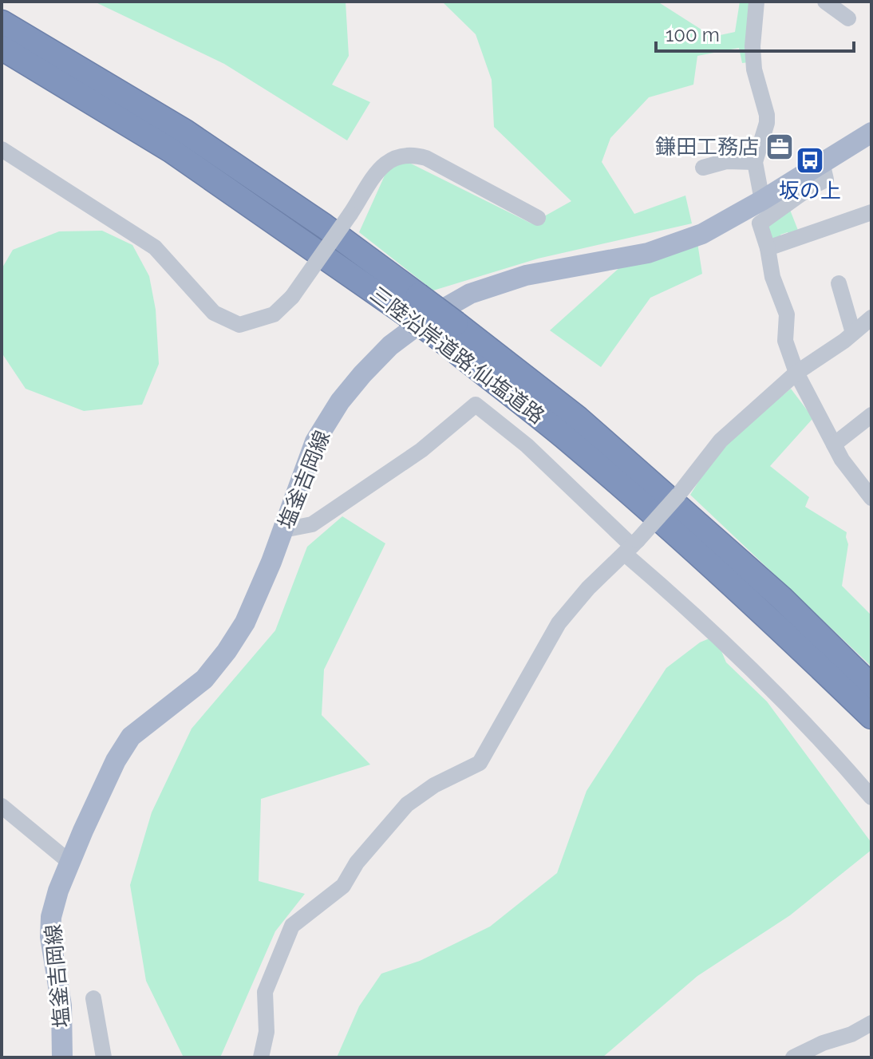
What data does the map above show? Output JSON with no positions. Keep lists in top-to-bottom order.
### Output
{
  "streets": {
    "highway": ["三陸沿岸道路;仙塩道路"],
    "main road": ["塩釜吉岡線"]
  },
  "places": {
    "office": ["鎌田工務店"],
    "bus stop": ["坂の上"]
  },
  "scale_bar": "100 m"
}
